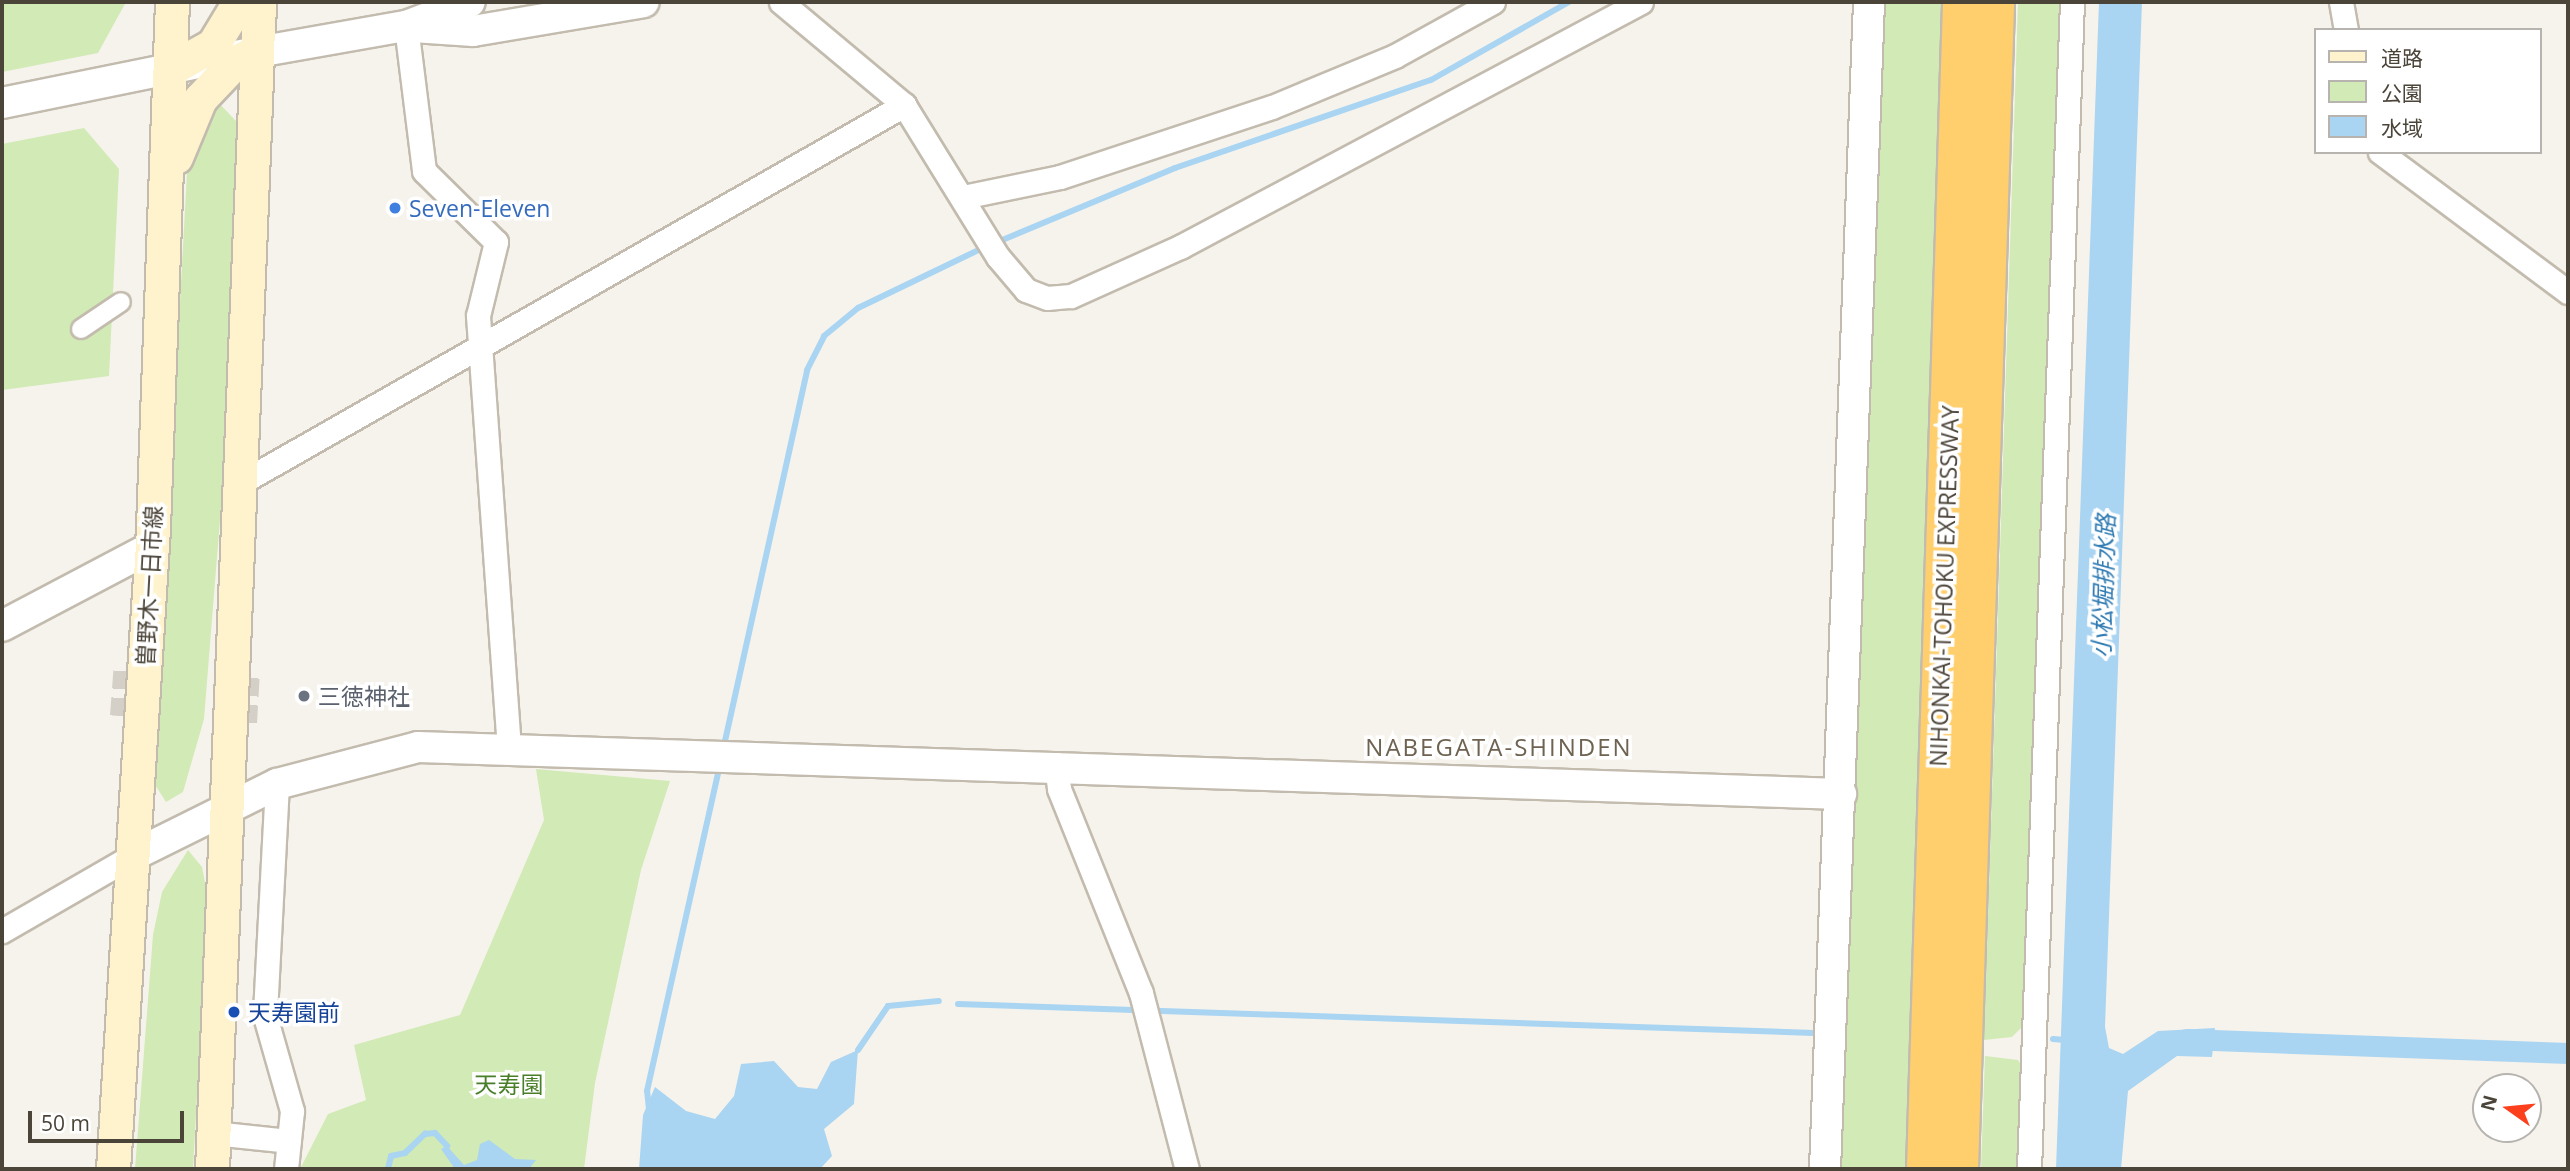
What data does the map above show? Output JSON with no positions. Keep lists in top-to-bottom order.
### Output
{
  "streets": {
    "highway": ["NIHONKAI-TOHOKU EXPRESSWAY"],
    "main road": ["曽野木一日市線"]
  },
  "districts": ["NABEGATA-SHINDEN"],
  "water": ["小松堀排水路"],
  "parks": ["天寿園"],
  "places": ["Seven-Eleven", "三徳神社", "天寿園前"],
  "legend": ["道路", "公園", "水域"],
  "scale_bar": "50 m",
  "north": "left"
}
